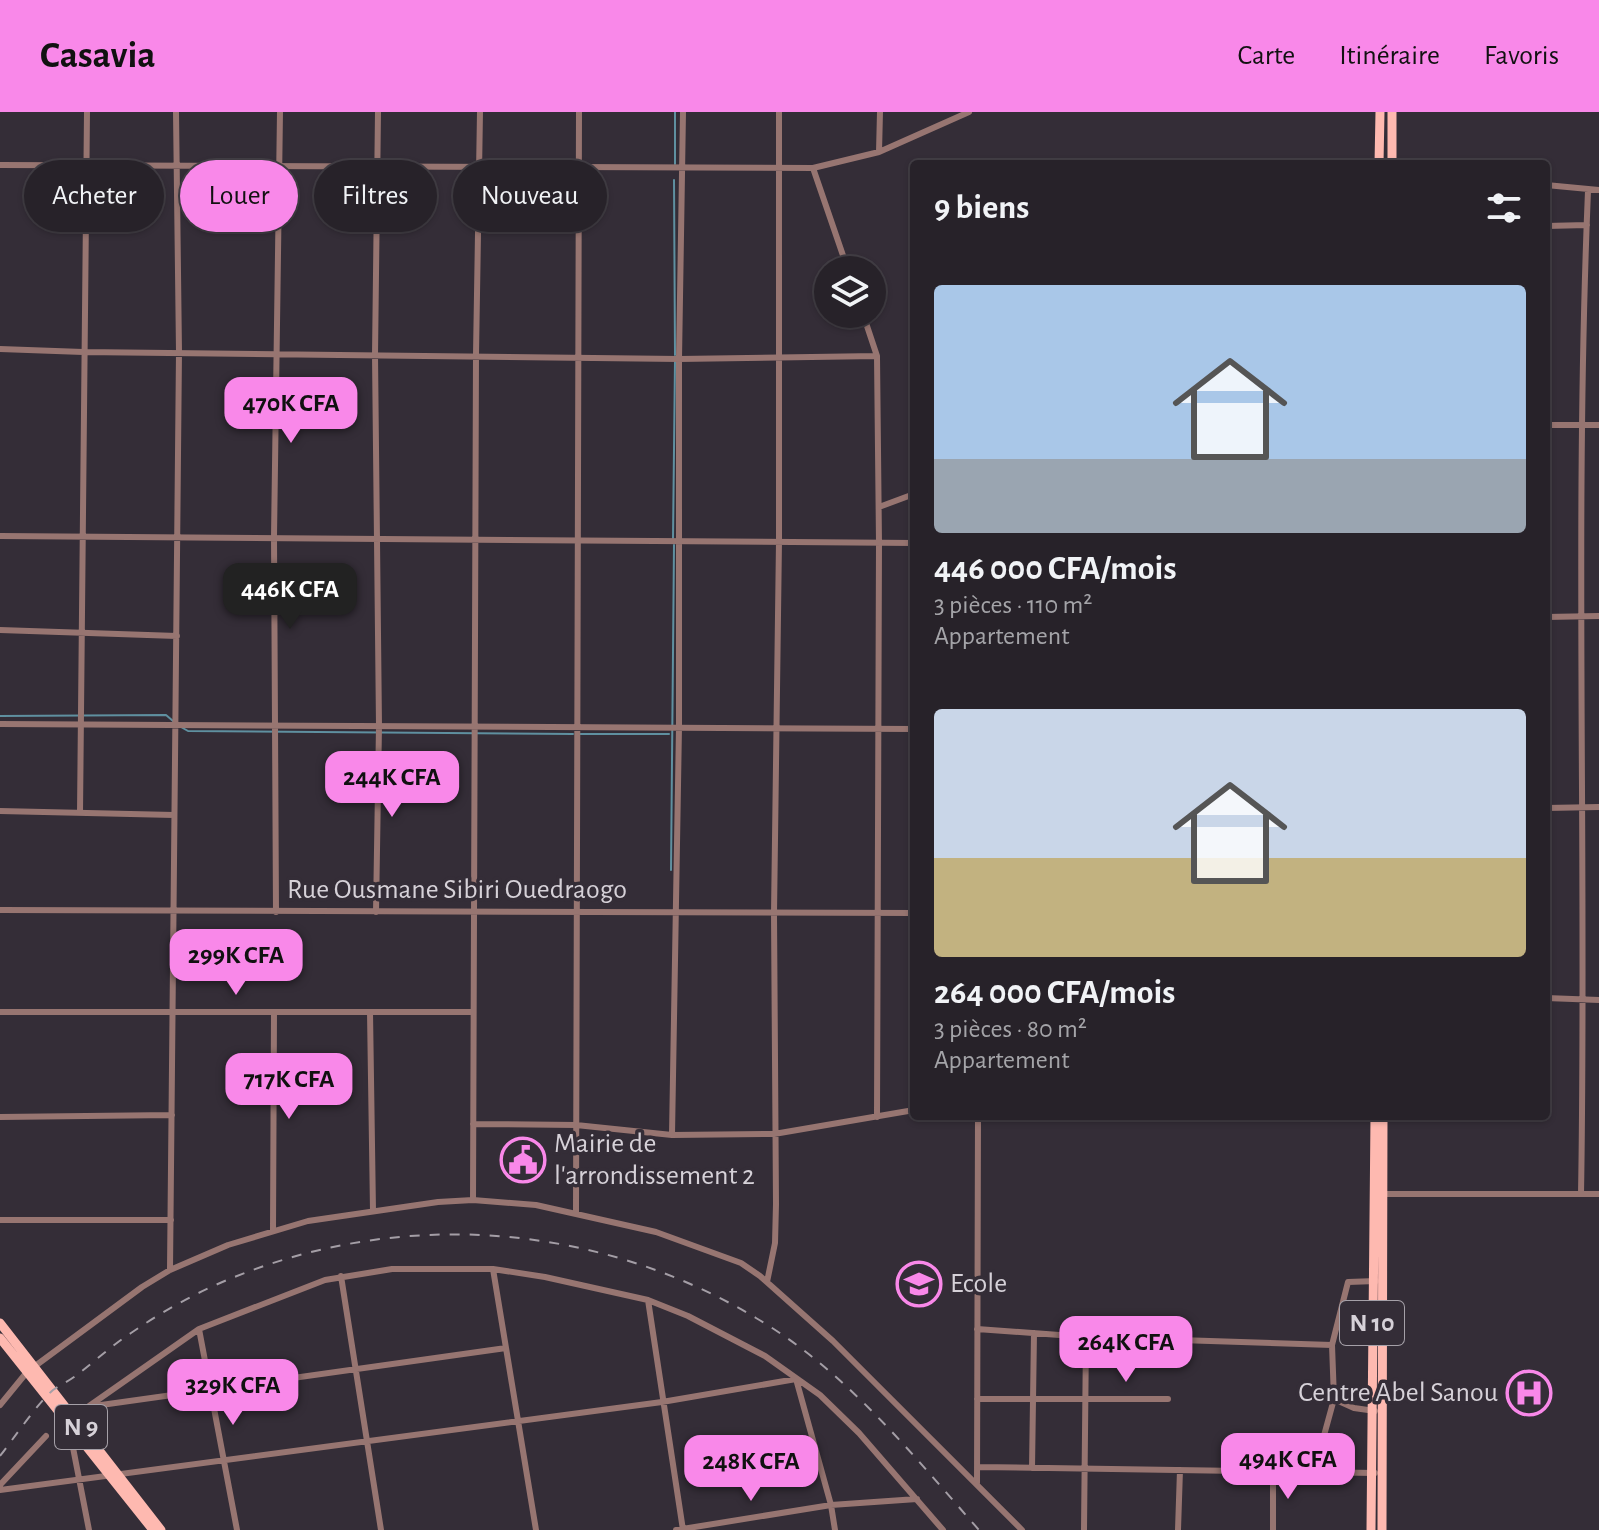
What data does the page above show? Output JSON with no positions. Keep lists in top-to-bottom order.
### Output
{
  "streets": {
    "main road": ["N 10", "N 9"],
    "street": ["Rue Ousmane Sibiri Ouedraogo"]
  },
  "places": {
    "public building": ["Mairie de l'arrondissement 2"],
    "school or university": ["Ecole"],
    "hospital": ["Centre Abel Sanou"]
  },
  "page": {
    "header": "Casavia",
    "nav": ["Carte", "Itinéraire", "Favoris"],
    "chip": [
      "Acheter",
      "Louer",
      "Filtres",
      "Nouveau"
    ],
    "heading": "9 biens",
    "list": [
      {
        "name": "446 000 CFA/mois",
        "note": "3 pièces · 110 m² · Appartement"
      },
      {
        "name": "264 000 CFA/mois",
        "note": "3 pièces · 80 m² · Appartement"
      }
    ],
    "price": [
      "470K CFA",
      "446K CFA",
      "244K CFA",
      "299K CFA",
      "717K CFA",
      "264K CFA",
      "329K CFA",
      "494K CFA",
      "248K CFA"
    ]
  }
}
